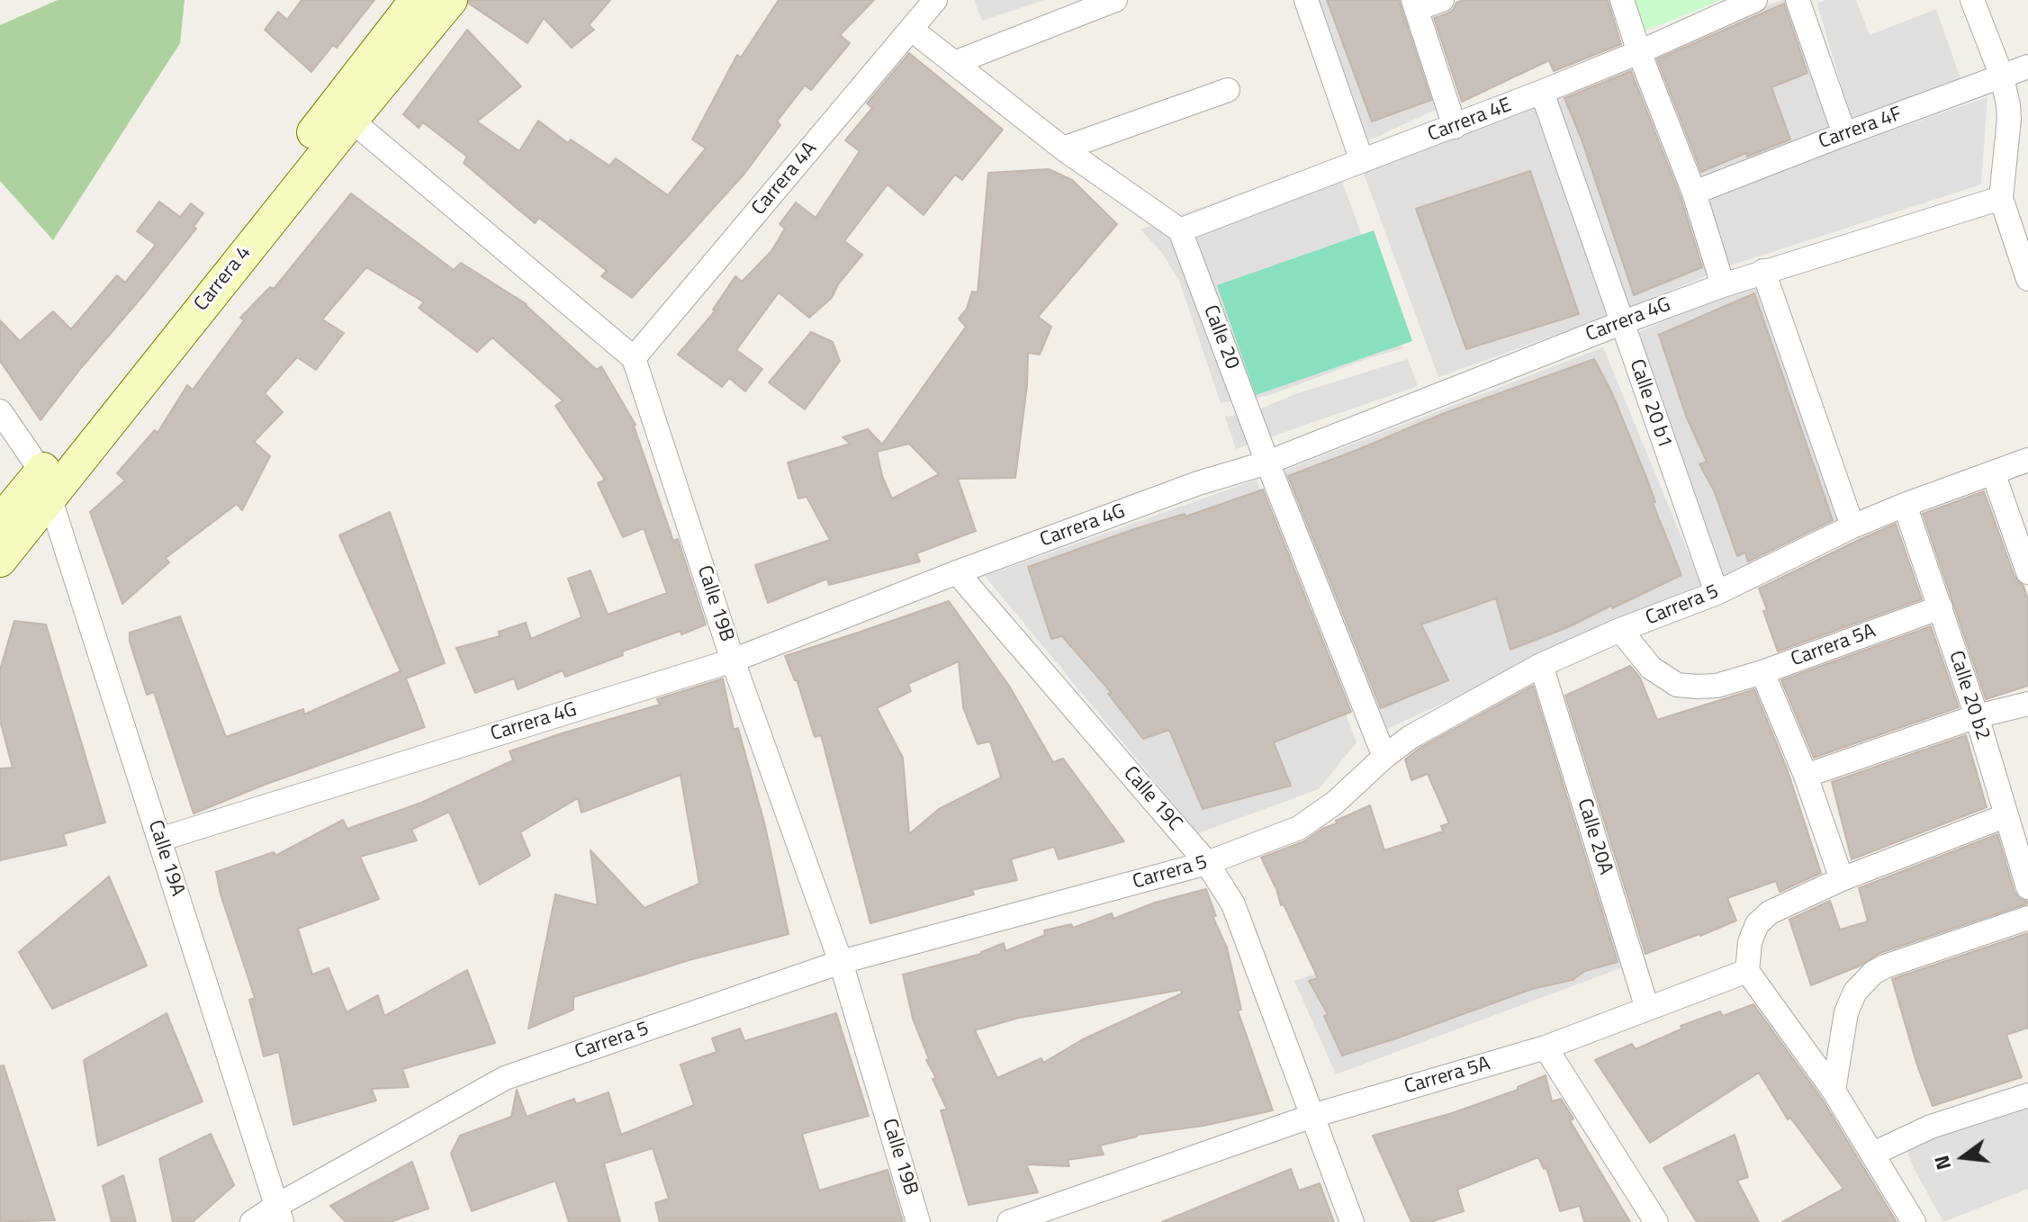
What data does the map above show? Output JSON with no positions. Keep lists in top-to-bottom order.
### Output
{
  "streets": {
    "main road": ["Carrera 4"],
    "street": [
      "Carrera 4E",
      "Carrera 4F",
      "Carrera 4A",
      "Carrera 4G",
      "Calle 20",
      "Calle 20 b1",
      "Calle 19B",
      "Carrera 5",
      "Carrera 5A",
      "Calle 20 b2",
      "Calle 19C",
      "Calle 20A",
      "Calle 19A"
    ]
  },
  "crossings": [
    ["Carrera 4E", "Calle 20"],
    ["Carrera 4E", "Calle 20 b1"],
    ["Carrera 4A", "Calle 19B"],
    ["Carrera 4", "Calle 19A"],
    ["Carrera 4G", "Calle 20"],
    ["Carrera 4G", "Calle 20 b1"],
    ["Carrera 4G", "Calle 19B"],
    ["Carrera 4G", "Calle 19C"],
    ["Carrera 4G", "Calle 19A"],
    ["Calle 20", "Carrera 5"],
    ["Calle 20 b1", "Carrera 5"],
    ["Calle 19B", "Carrera 5"],
    ["Carrera 5", "Carrera 5A"],
    ["Carrera 5", "Calle 20 b2"],
    ["Carrera 5", "Calle 19C"],
    ["Carrera 5", "Calle 20A"],
    ["Carrera 5", "Calle 19A"],
    ["Carrera 5A", "Calle 20 b2"],
    ["Carrera 5A", "Calle 19C"],
    ["Carrera 5A", "Calle 20A"]
  ],
  "north": "left"
}
